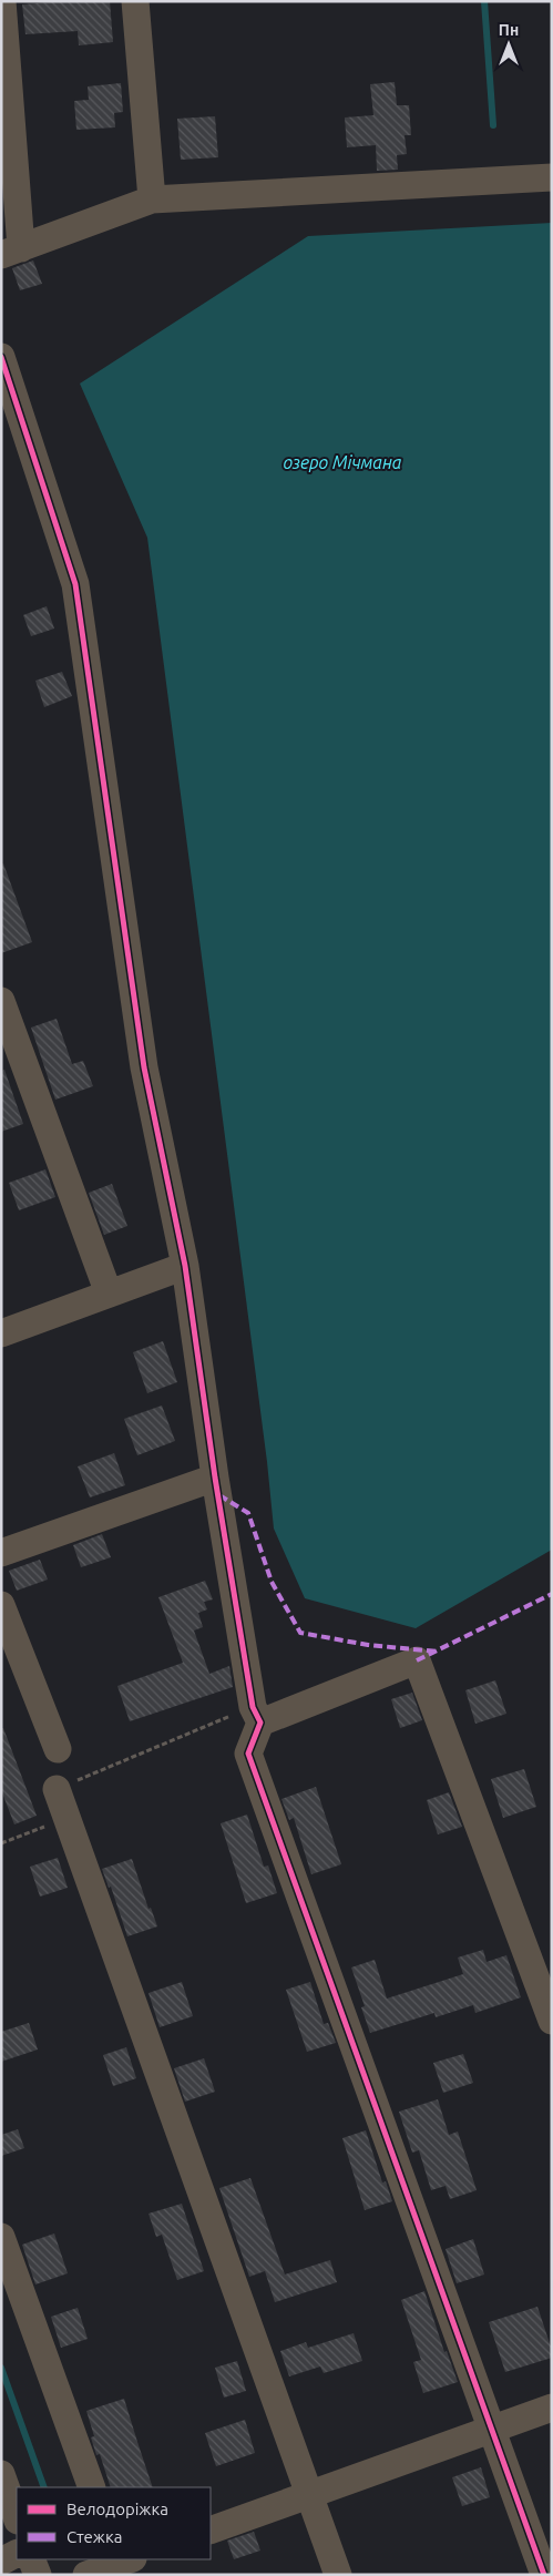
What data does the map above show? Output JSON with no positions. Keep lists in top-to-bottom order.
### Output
{
  "water": ["озеро Мічмана"],
  "legend": ["Велодоріжка", "Стежка"],
  "north": "top"
}
